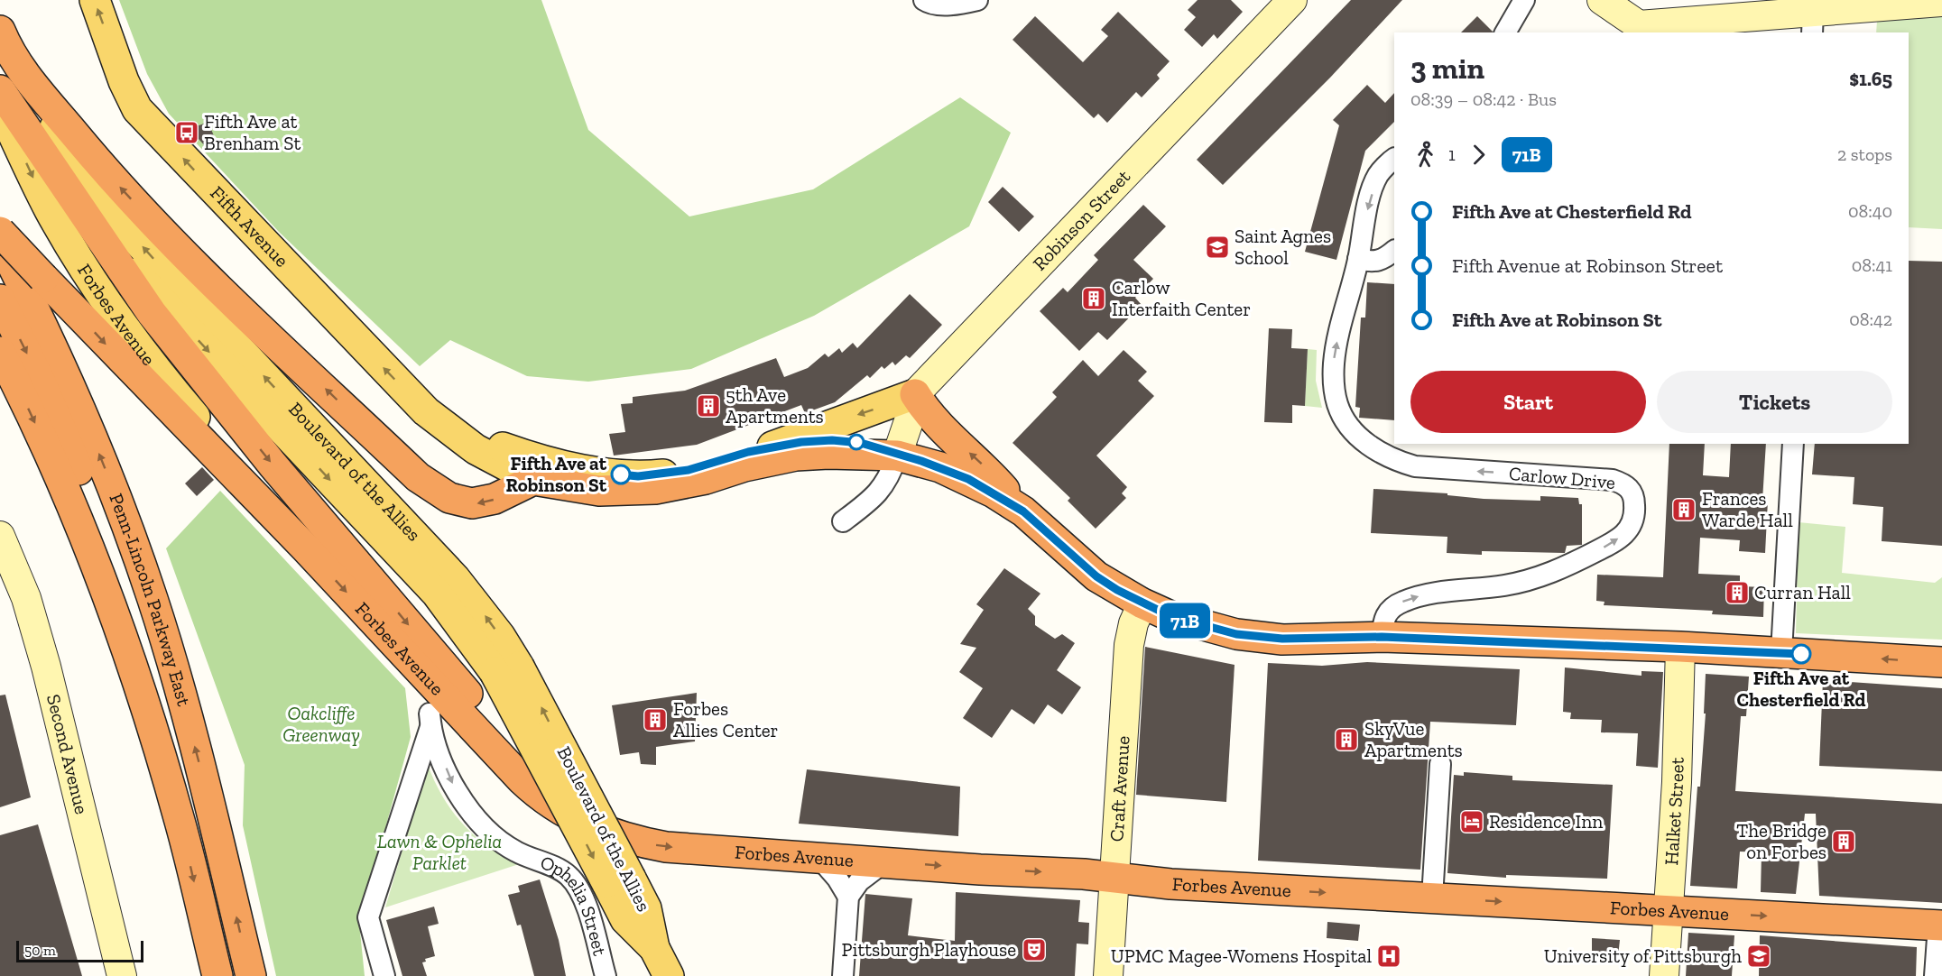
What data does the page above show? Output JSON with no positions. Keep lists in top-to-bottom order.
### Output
{
  "streets": {
    "highway": [
      "Fifth Avenue",
      "Forbes Avenue",
      "Boulevard of the Allies",
      "Penn-Lincoln Parkway East"
    ],
    "street": [
      "Robinson Street",
      "Carlow Drive",
      "Second Avenue",
      "Craft Avenue",
      "Halket Street",
      "Ophelia Street"
    ]
  },
  "crossings": [
    ["Fifth Avenue", "Carlow Drive"],
    ["Fifth Avenue", "Craft Avenue"],
    ["Fifth Avenue", "Halket Street"],
    ["Forbes Avenue", "Boulevard of the Allies"],
    ["Forbes Avenue", "Craft Avenue"],
    ["Forbes Avenue", "Halket Street"]
  ],
  "one_way": ["Forbes Avenue"],
  "parks": ["Oakcliffe Greenway", "Lawn & Ophelia Parklet"],
  "places": {
    "bus stop": ["Fifth Ave at Brenham St"],
    "school or university": ["Saint Agnes School", "University of Pittsburgh"],
    "building": [
      "Carlow Interfaith Center",
      "5th Ave Apartments",
      "Frances Warde Hall",
      "Curran Hall",
      "Forbes Allies Center",
      "SkyVue Apartments",
      "The Bridge on Forbes"
    ],
    "other": ["Fifth Ave at Robinson St", "Fifth Ave at Chesterfield Rd"],
    "hotel": ["Residence Inn"],
    "theatre": ["Pittsburgh Playhouse"],
    "hospital": ["UPMC Magee-Womens Hospital"]
  },
  "lines": ["bus line 71B"],
  "scale_bar": "50 m",
  "page": {
    "on_map": "71B",
    "heading": ["3 min", "08:39 – 08:42 · Bus", "$1.65"],
    "legs": ["1", "71B", "2 stops"],
    "list": [
      {
        "name": "Fifth Ave at Chesterfield Rd",
        "value": "08:40"
      },
      {
        "name": "Fifth Avenue at Robinson Street",
        "value": "08:41"
      },
      {
        "name": "Fifth Ave at Robinson St",
        "value": "08:42"
      }
    ],
    "buttons": ["Start", "Tickets"],
    "scale": "50 m"
  }
}
